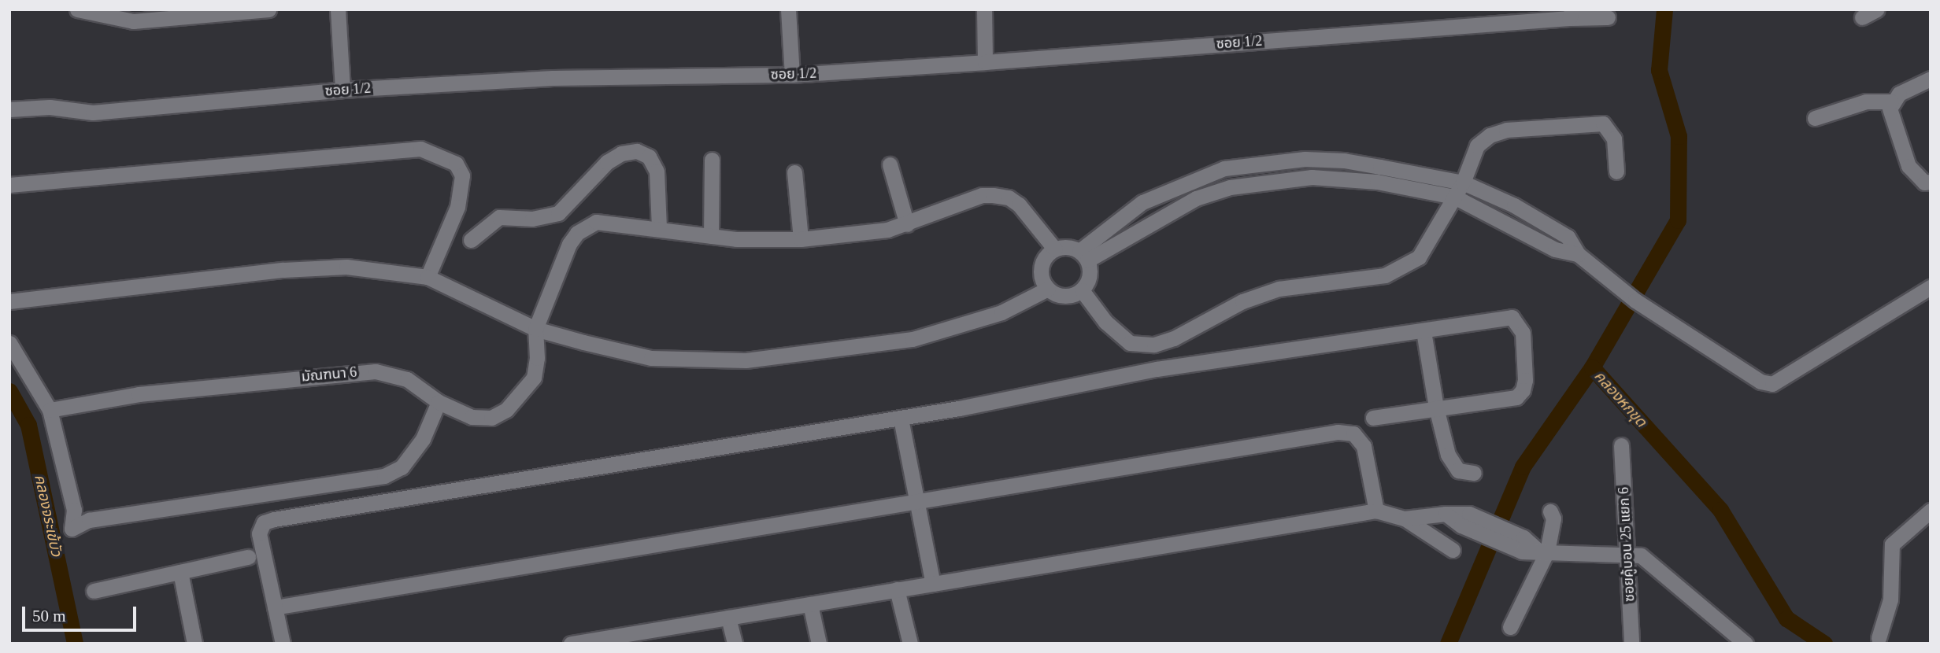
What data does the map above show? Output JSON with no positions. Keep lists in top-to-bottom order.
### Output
{
  "streets": {
    "street": ["ซอย 1/2", "มัณฑนา 6", "ซอยคู้บอน 25 แยก 6"]
  },
  "water": ["คลองหกขุด", "คลองจระเข้บัว"],
  "scale_bar": "50 m"
}
